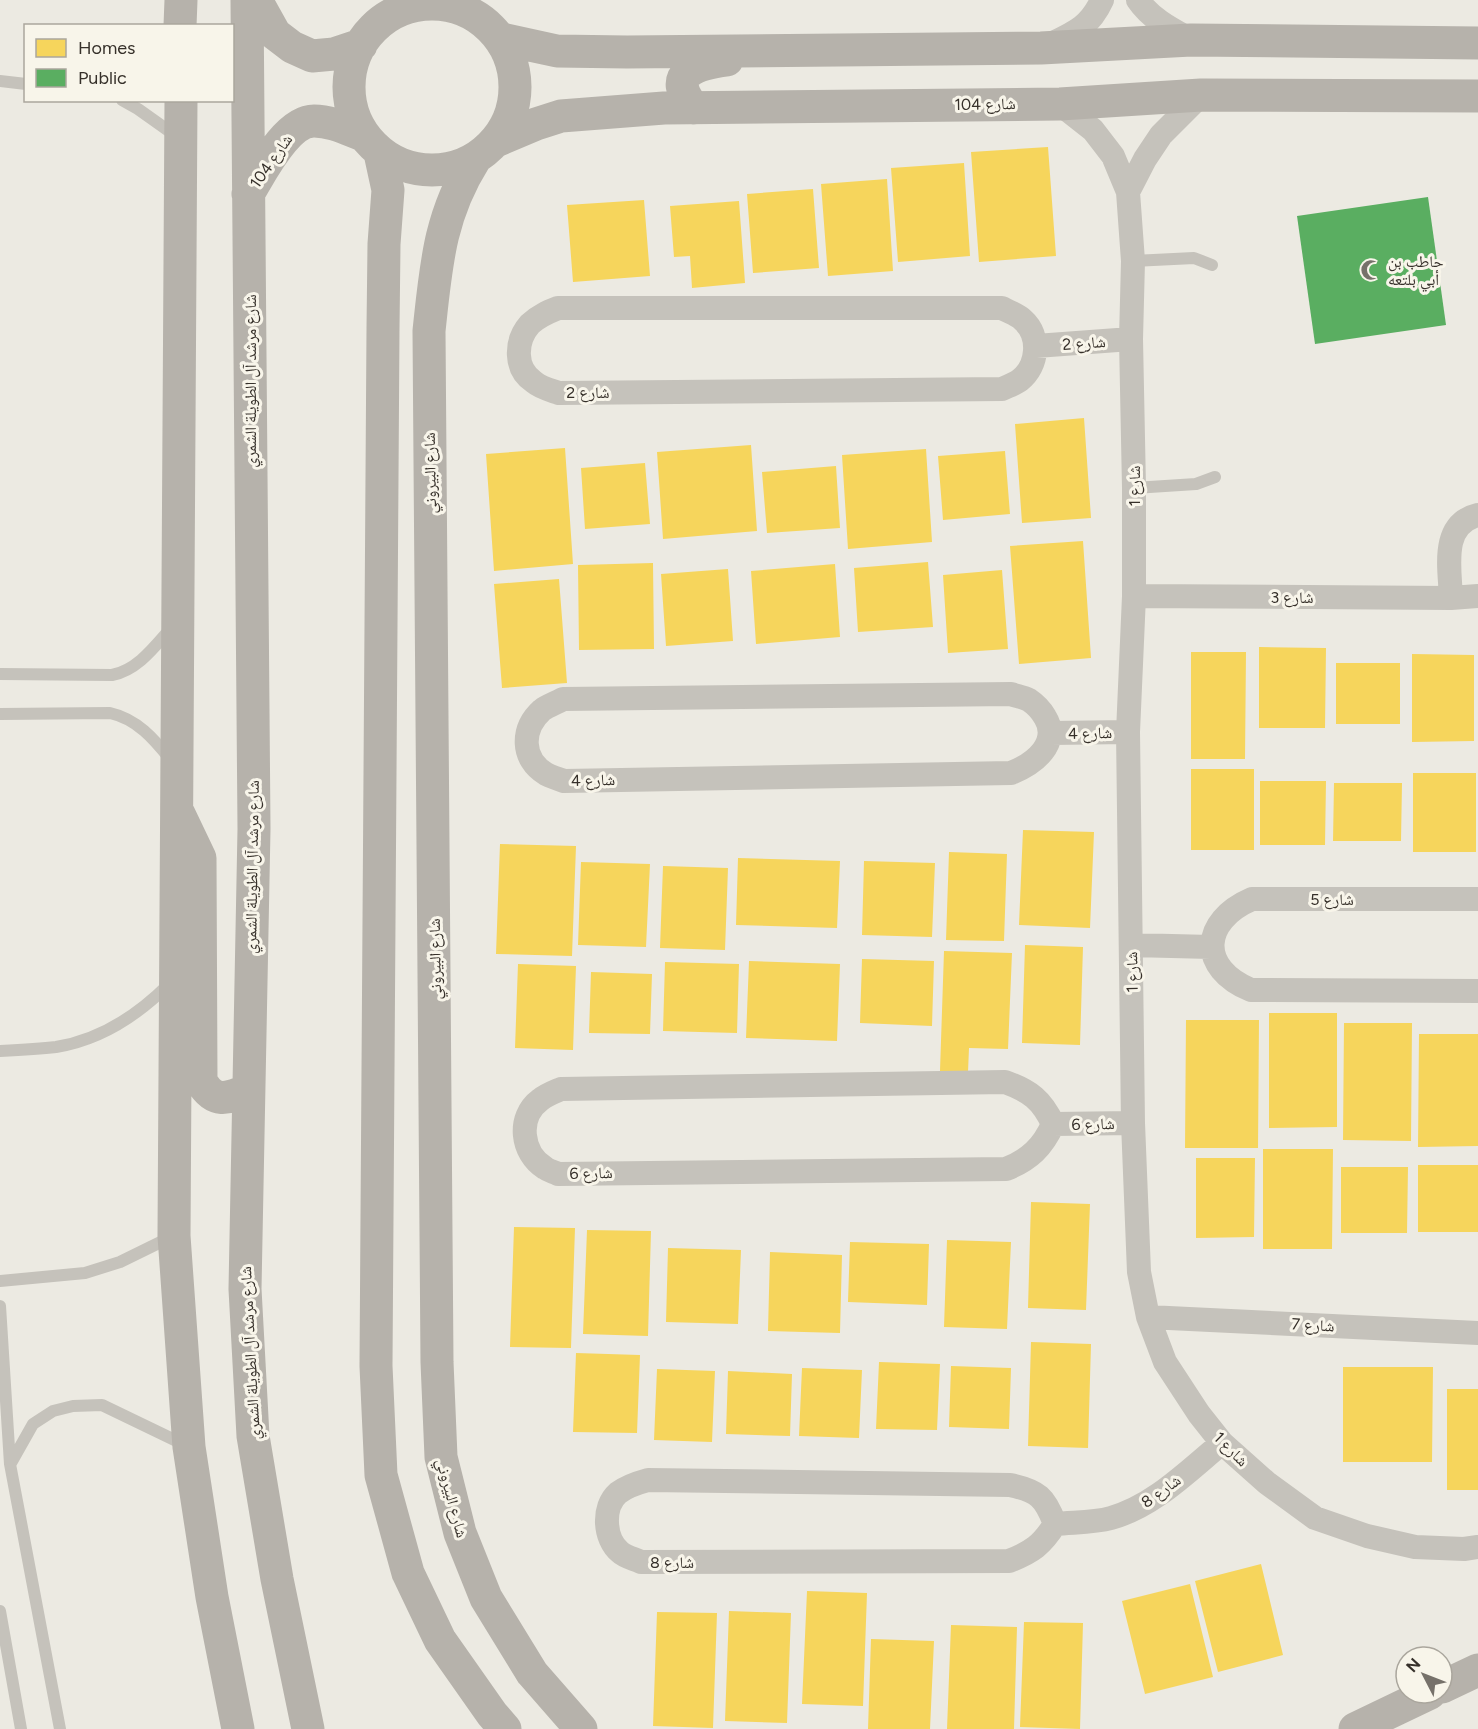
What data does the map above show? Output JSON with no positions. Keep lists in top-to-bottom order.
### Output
{
  "streets": {
    "street": [
      "شارع 104",
      "شارع 2",
      "شارع مرشد آل الطويلة الشمري",
      "شارع البيروني",
      "شارع 1",
      "شارع 3",
      "شارع 4",
      "شارع 5",
      "شارع 6",
      "شارع 7",
      "شارع 8"
    ]
  },
  "crossings": [
    ["شارع 104", "شارع مرشد آل الطويلة الشمري"],
    ["شارع 104", "شارع البيروني"],
    ["شارع 104", "شارع 1"],
    ["شارع 2", "شارع 1"],
    ["شارع 1", "شارع 3"],
    ["شارع 1", "شارع 4"],
    ["شارع 1", "شارع 6"],
    ["شارع 1", "شارع 7"],
    ["شارع 1", "شارع 8"]
  ],
  "places": {
    "mosque": ["حاطب بن أبي بلتعه"]
  },
  "legend": ["Homes", "Public"],
  "north": "top left"
}
